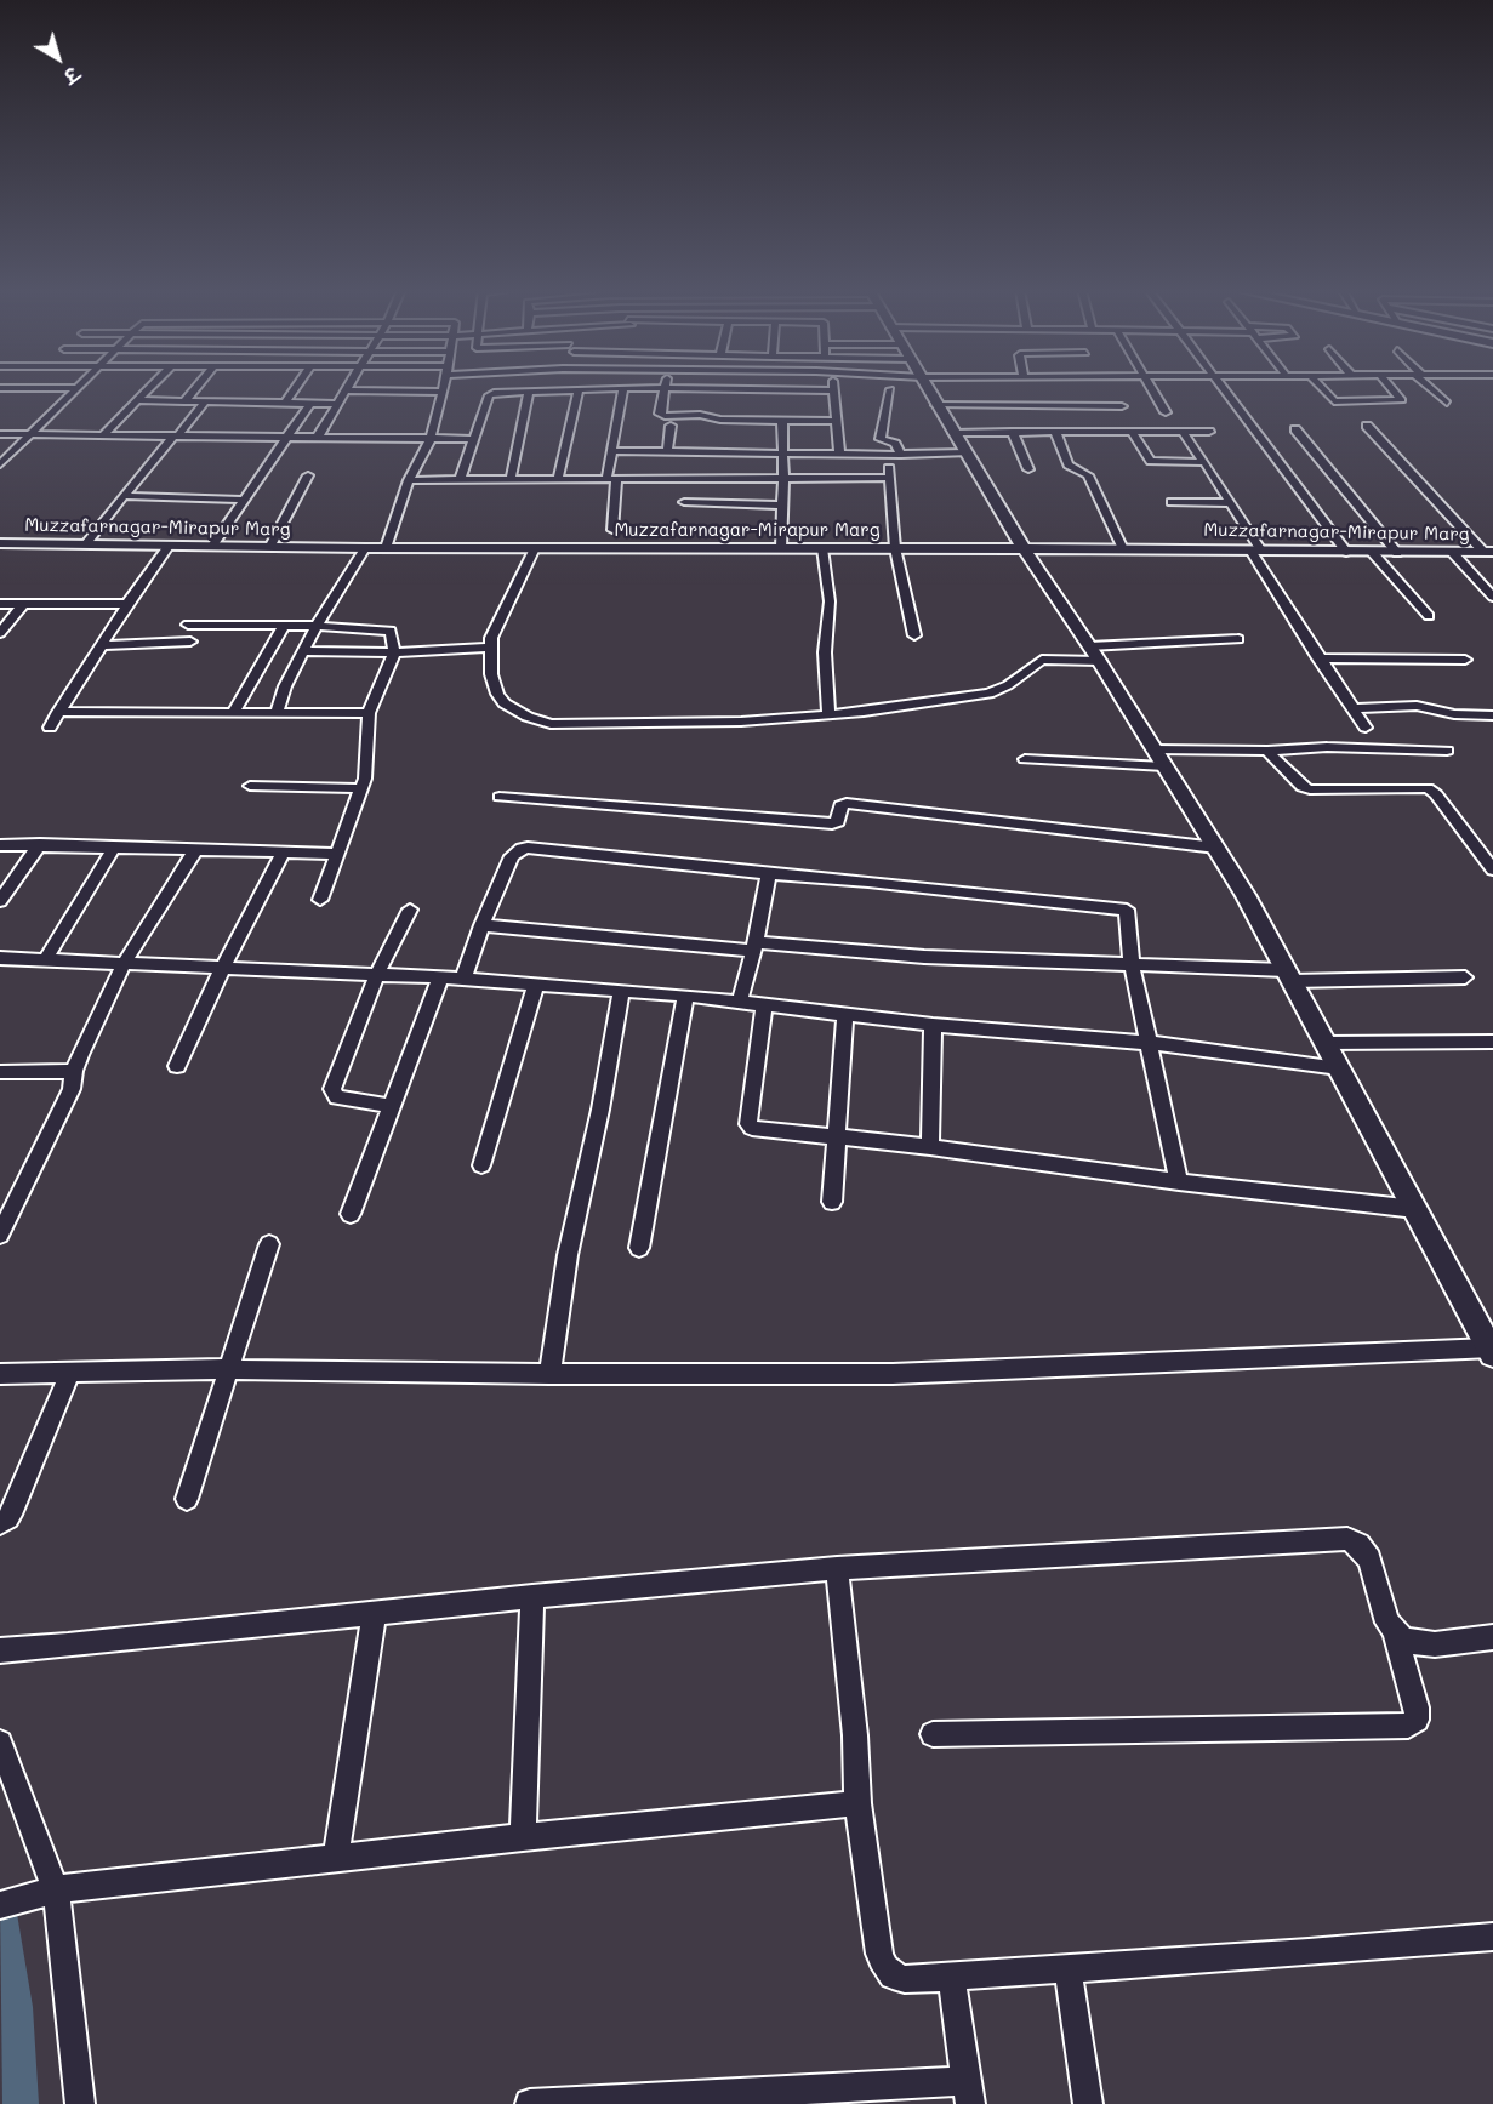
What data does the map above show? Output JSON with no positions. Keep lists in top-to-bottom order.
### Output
{
  "streets": {
    "main road": ["Muzzafarnagar-Mirapur Marg"]
  },
  "north": "bottom right"
}
